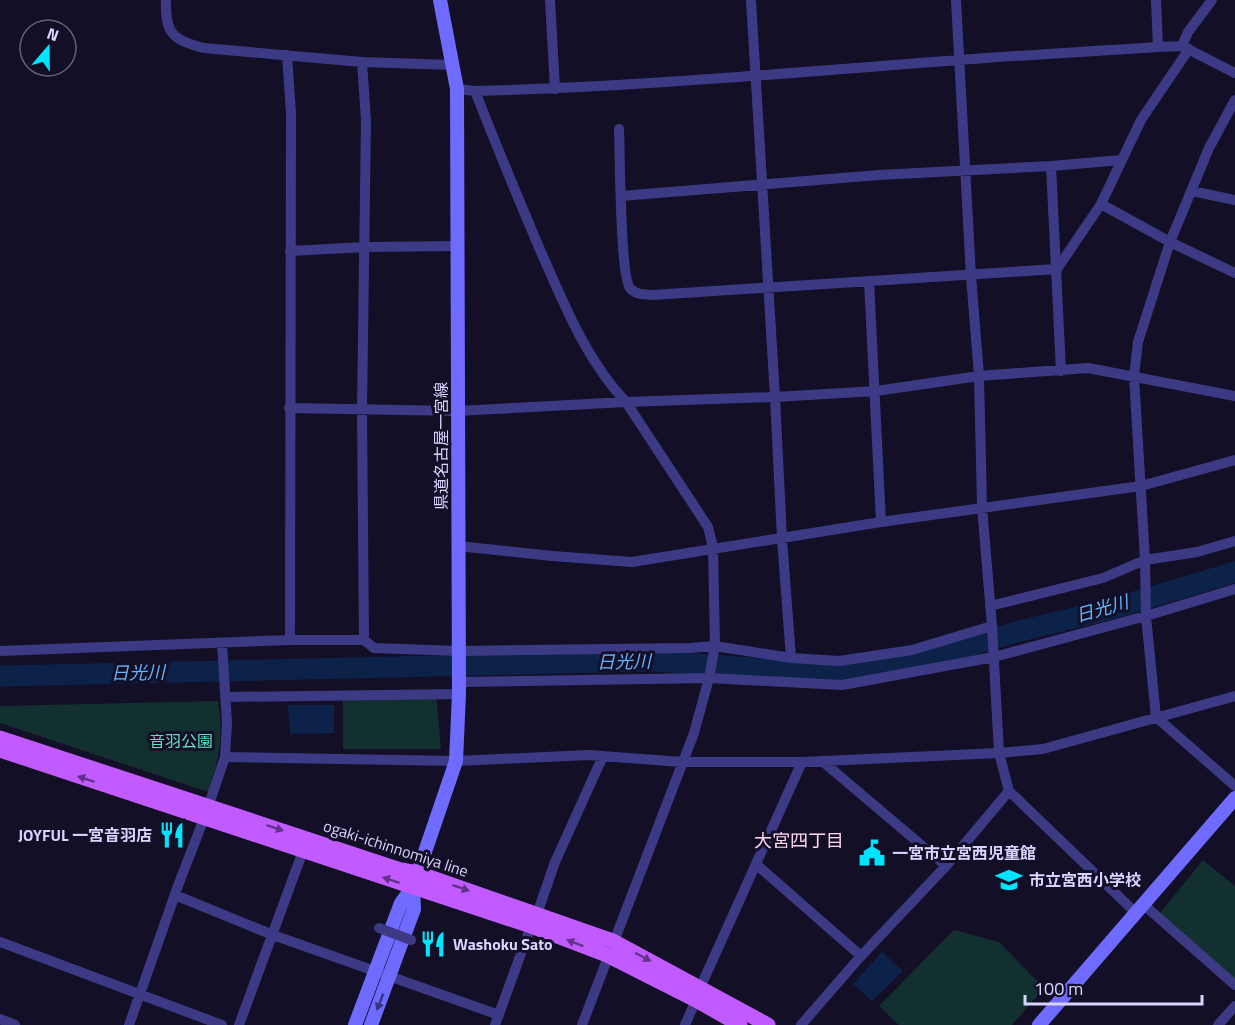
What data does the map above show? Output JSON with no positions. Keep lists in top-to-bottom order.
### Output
{
  "streets": {
    "main road": ["県道名古屋一宮線", "ogaki-ichinnomiya line"]
  },
  "crossings": [
    ["県道名古屋一宮線", "ogaki-ichinnomiya line"]
  ],
  "districts": ["大宮四丁目"],
  "water": ["日光川"],
  "parks": ["音羽公園"],
  "places": {
    "restaurant": ["JOYFUL 一宮音羽店", "Washoku Sato"],
    "public building": ["一宮市立宮西児童館"],
    "school or university": ["市立宮西小学校"]
  },
  "scale_bar": "100 m",
  "north": "top"
}
